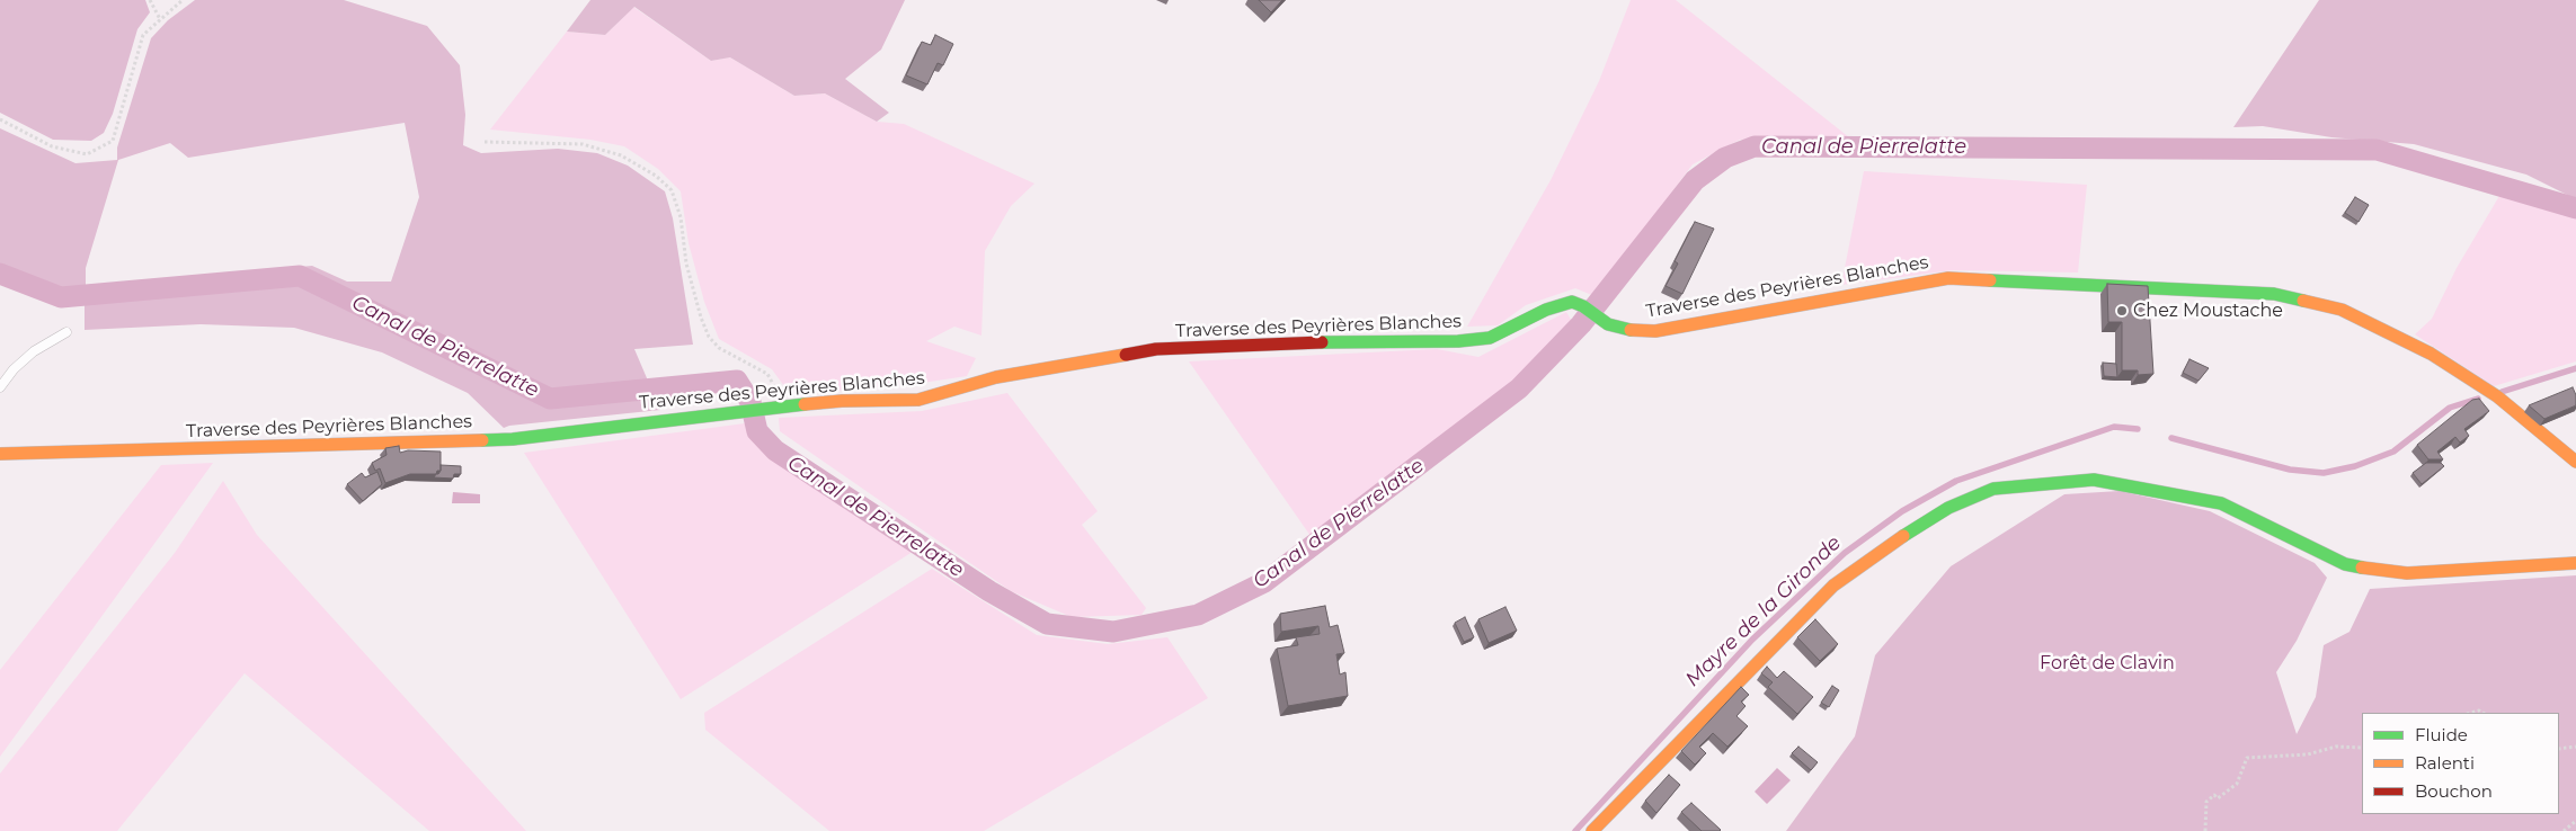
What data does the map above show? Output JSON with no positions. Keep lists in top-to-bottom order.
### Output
{
  "streets": {
    "street": ["Traverse des Peyrières Blanches"]
  },
  "water": ["Canal de Pierrelatte", "Mayre de la Gironde"],
  "parks": ["Forêt de Clavin"],
  "places": ["Chez Moustache"],
  "legend": ["Fluide", "Ralenti", "Bouchon"]
}
